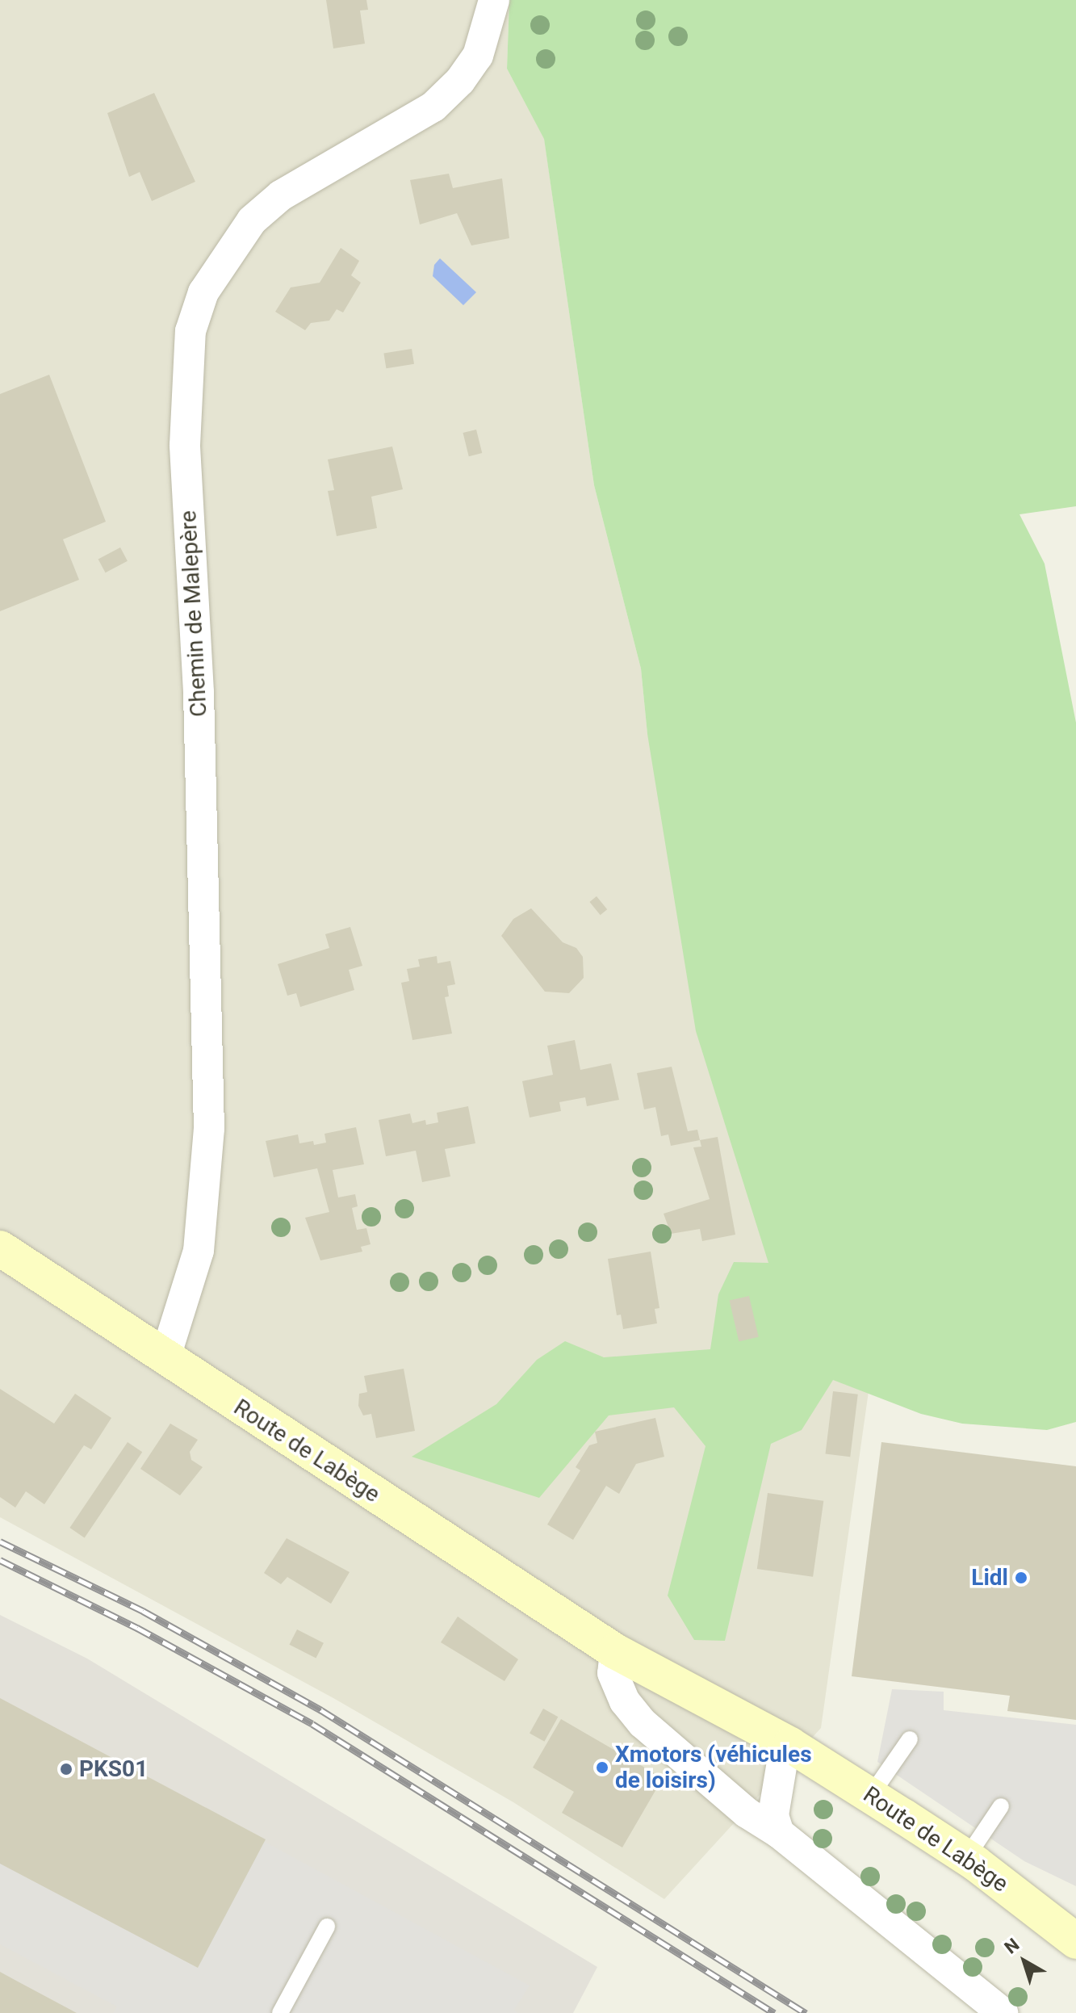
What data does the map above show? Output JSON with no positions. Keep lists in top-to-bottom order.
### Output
{
  "streets": {
    "main road": ["Route de Labège"],
    "street": ["Chemin de Malepère"]
  },
  "crossings": [
    ["Chemin de Malepère", "Route de Labège"]
  ],
  "places": ["Lidl", "Xmotors (véhicules de loisirs)", "PKS01"],
  "north": "top left"
}
